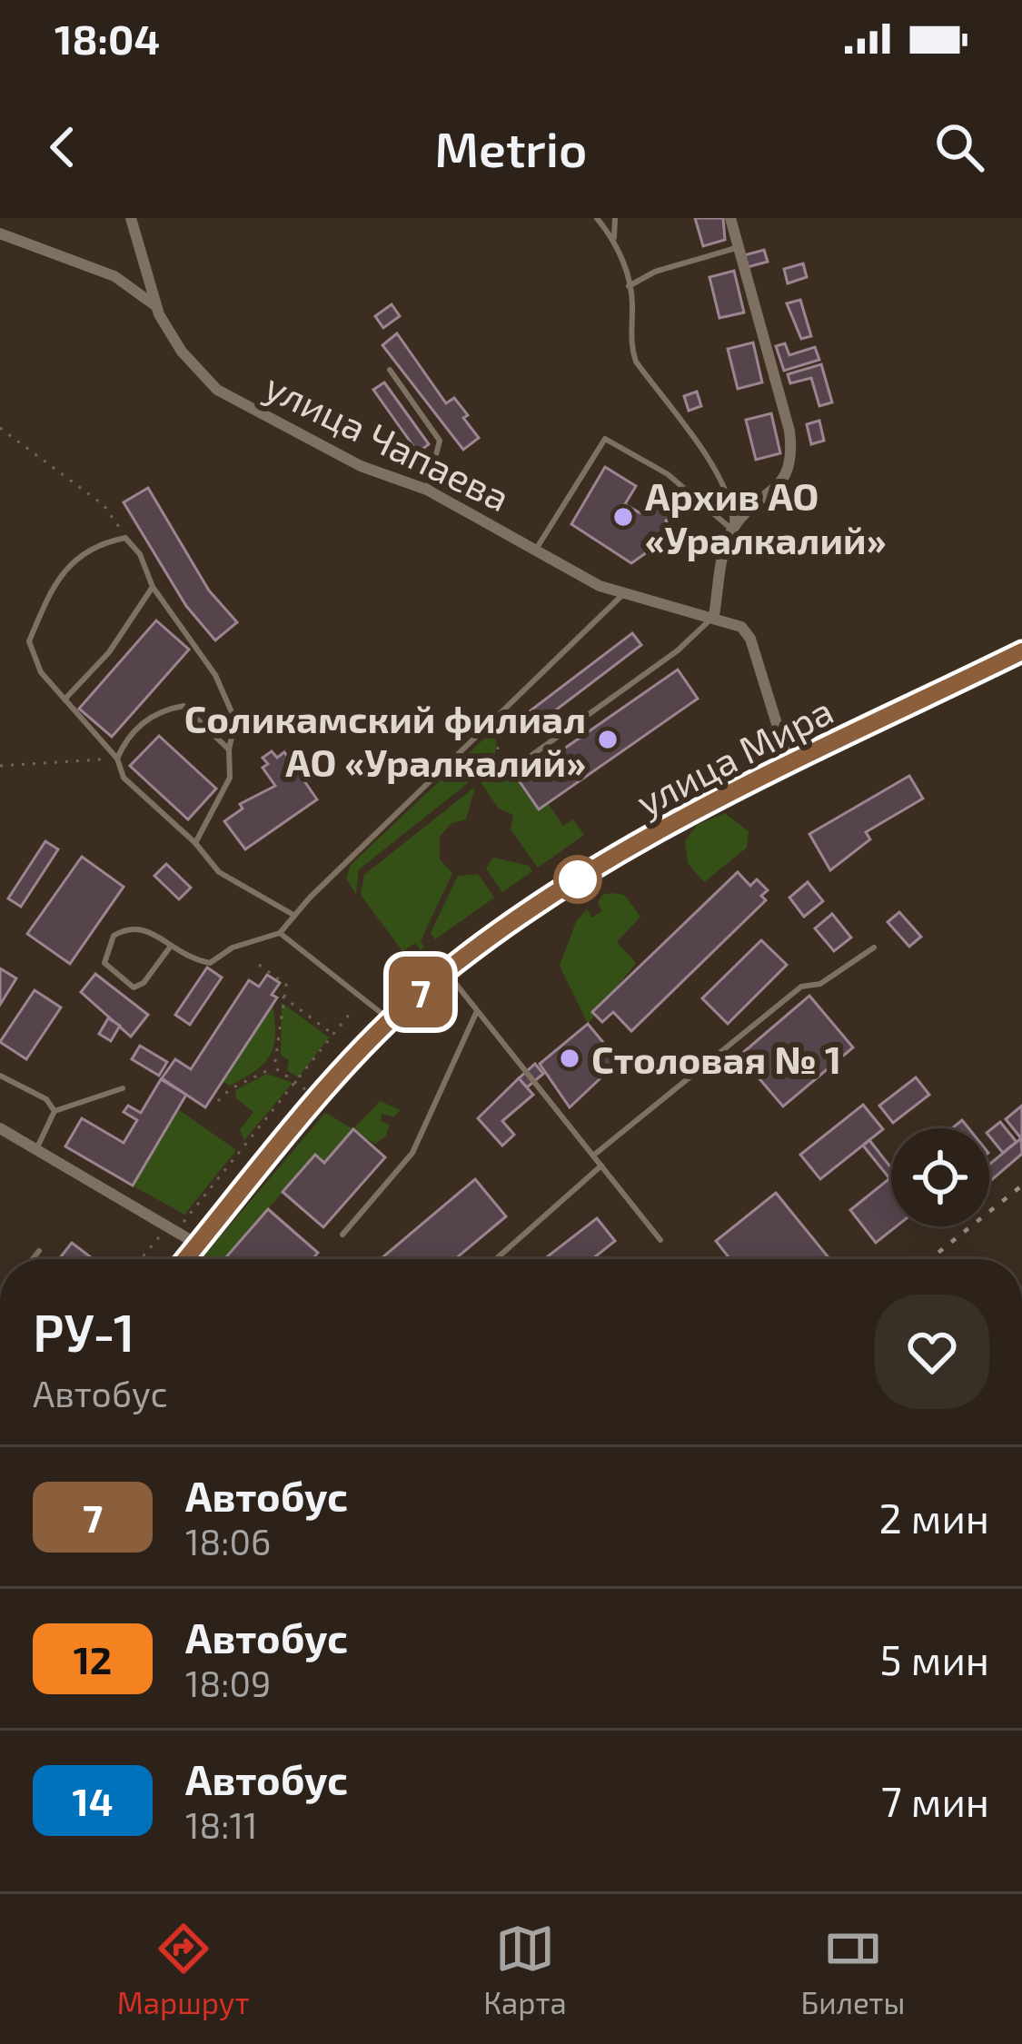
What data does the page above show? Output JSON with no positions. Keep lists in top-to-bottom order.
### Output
{
  "streets": {
    "highway": ["улица Мира"],
    "street": ["улица Чапаева"]
  },
  "crossings": [
    ["улица Чапаева", "улица Мира"]
  ],
  "places": ["Архив АО «Уралкалий»", "Соликамский филиал АО «Уралкалий»", "Столовая № 1"],
  "lines": ["bus line 7"],
  "page": {
    "status": "18:04",
    "header": "Metrio",
    "on_map": "7",
    "heading": ["РУ-1", "Автобус"],
    "list": [
      {
        "mark": "7",
        "name": "Автобус",
        "note": "18:06",
        "value": "2 мин"
      },
      {
        "mark": "12",
        "name": "Автобус",
        "note": "18:09",
        "value": "5 мин"
      },
      {
        "mark": "14",
        "name": "Автобус",
        "note": "18:11",
        "value": "7 мин"
      }
    ],
    "tabs": ["Маршрут", "Карта", "Билеты"]
  }
}
